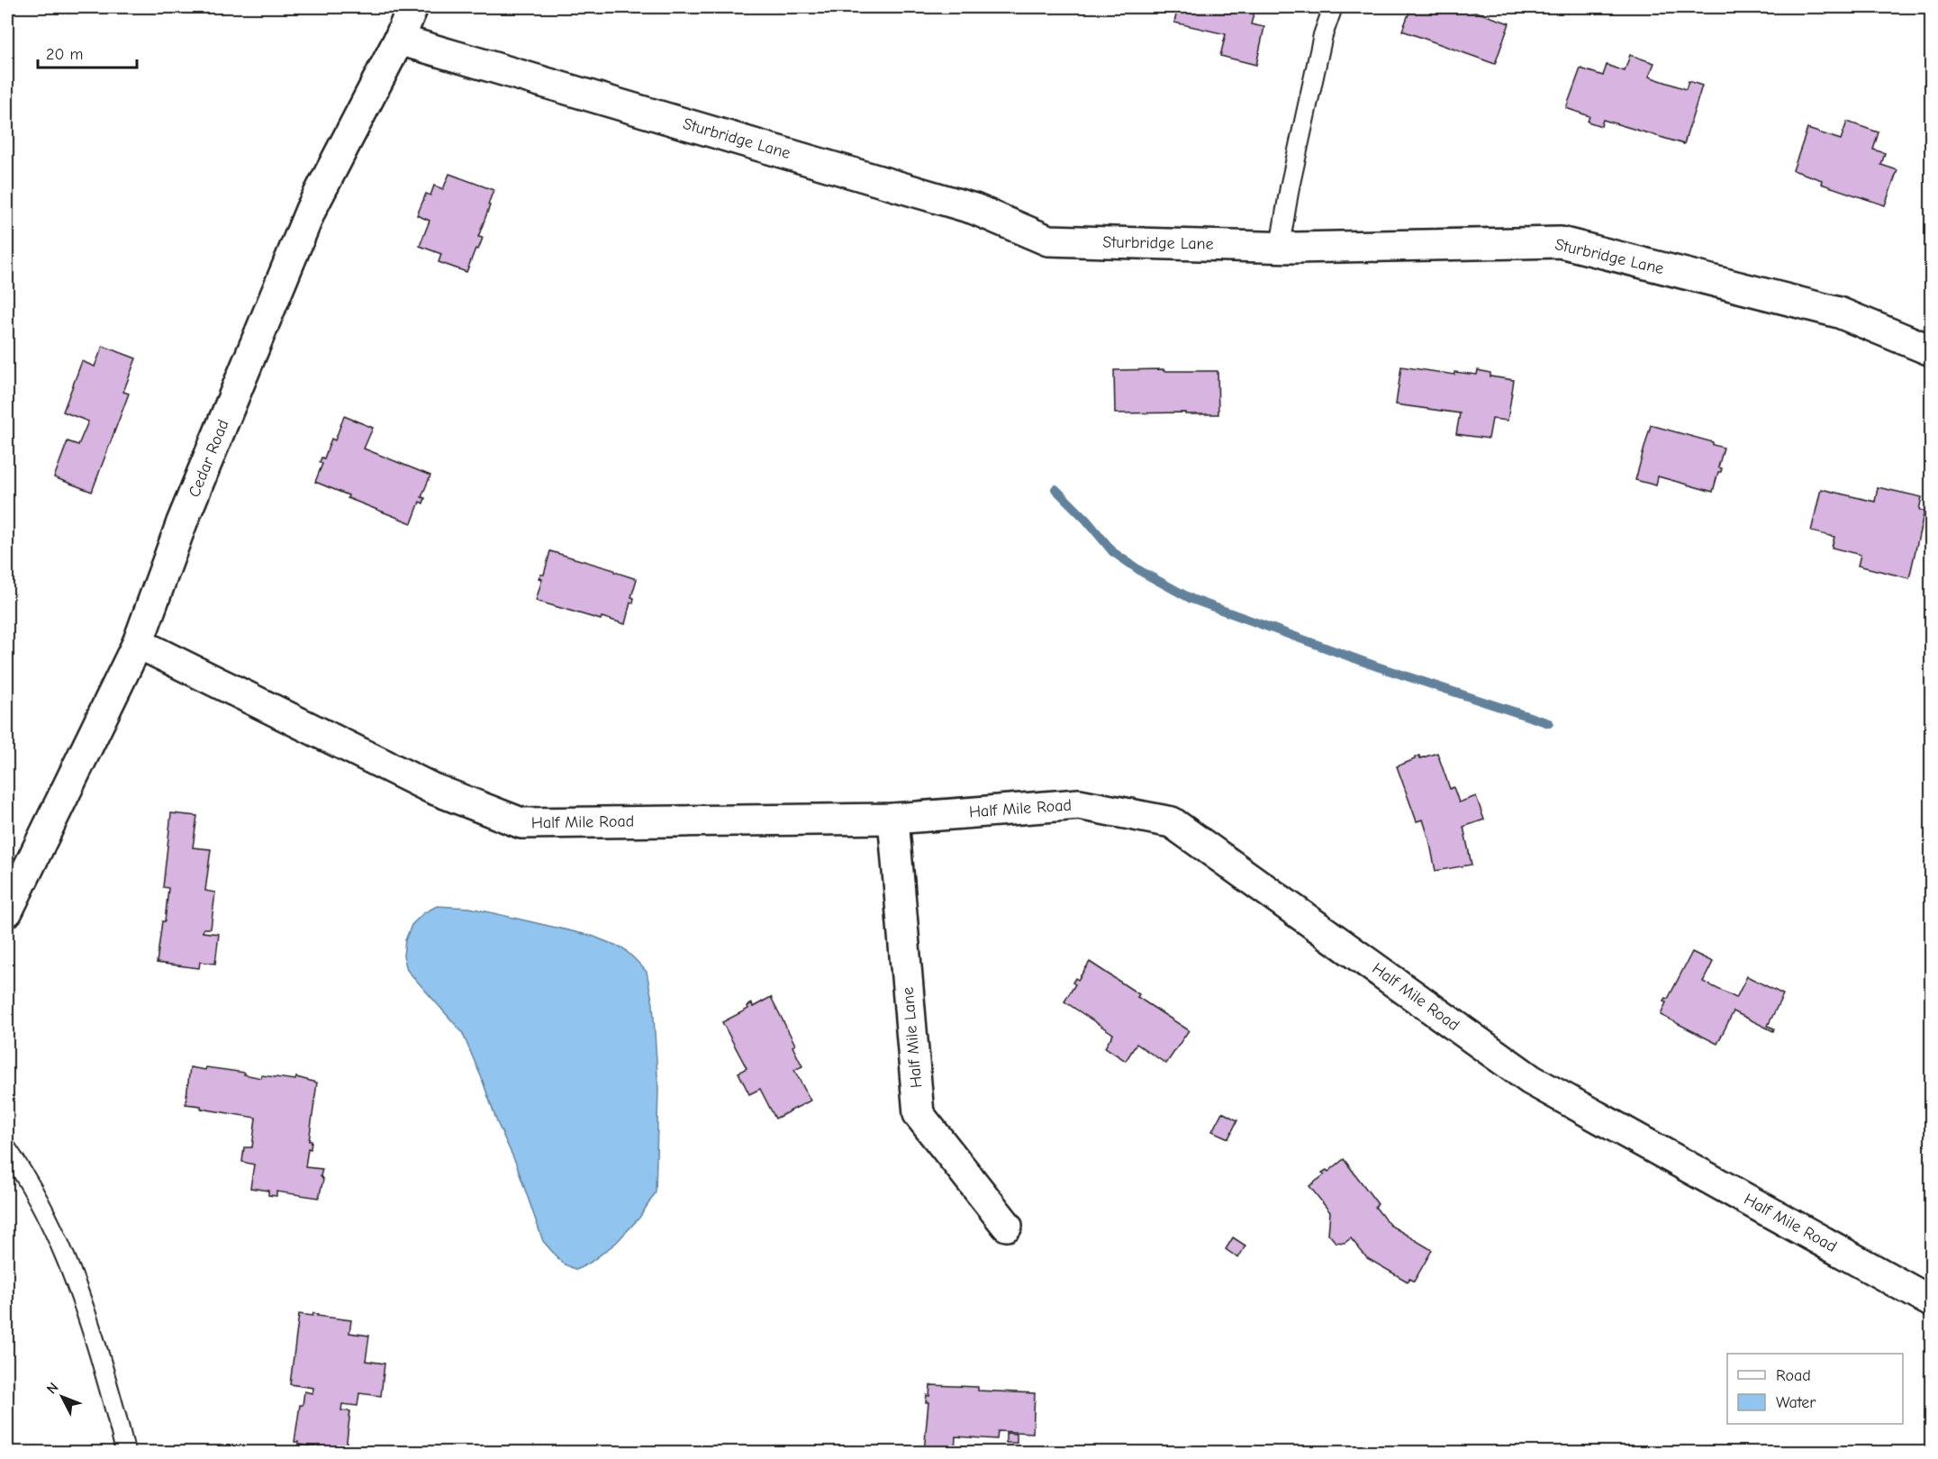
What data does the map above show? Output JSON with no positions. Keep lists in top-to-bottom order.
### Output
{
  "streets": {
    "street": [
      "Sturbridge Lane",
      "Cedar Road",
      "Half Mile Road",
      "Half Mile Lane"
    ]
  },
  "crossings": [
    ["Sturbridge Lane", "Cedar Road"],
    ["Cedar Road", "Half Mile Road"],
    ["Half Mile Road", "Half Mile Lane"]
  ],
  "legend": ["Road", "Water"],
  "scale_bar": "20 m",
  "north": "top left"
}
